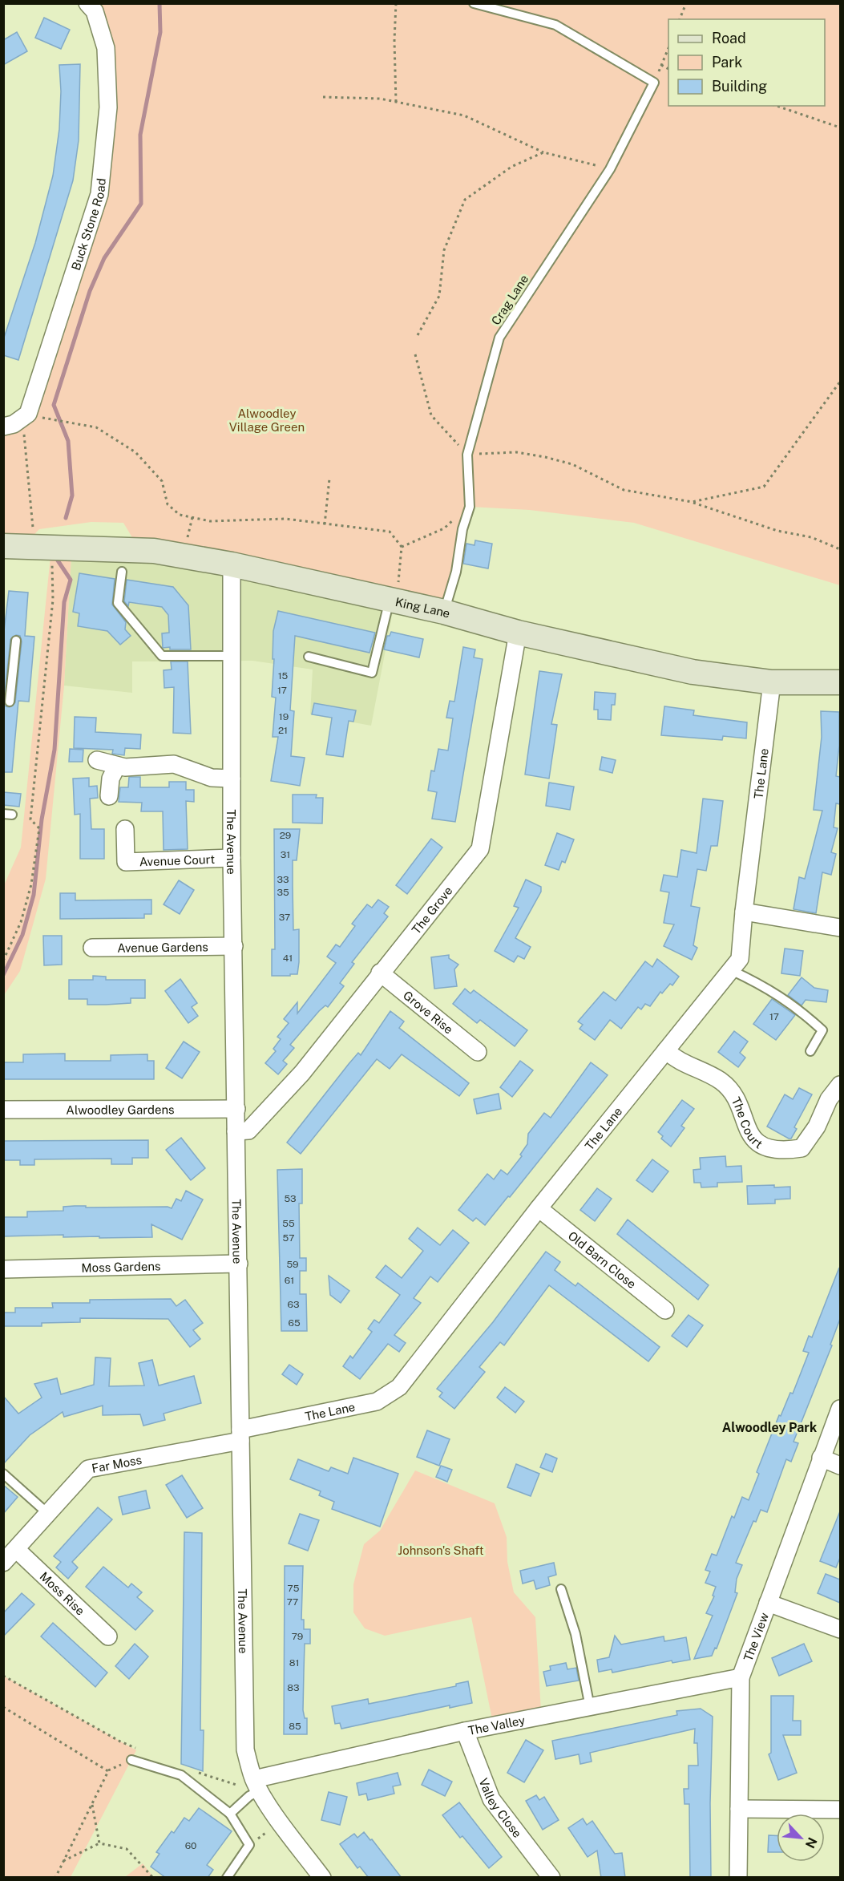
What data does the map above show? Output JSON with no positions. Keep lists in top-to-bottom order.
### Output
{
  "streets": {
    "street": [
      "Buck Stone Road",
      "King Lane",
      "The Lane",
      "The Avenue",
      "Avenue Court",
      "The Grove",
      "Avenue Gardens",
      "Grove Rise",
      "Alwoodley Gardens",
      "The Court",
      "Old Barn Close",
      "Moss Gardens",
      "Far Moss",
      "Moss Rise",
      "The View",
      "The Valley",
      "Valley Close"
    ],
    "lane": ["Crag Lane"]
  },
  "crossings": [
    ["Crag Lane", "King Lane"],
    ["King Lane", "The Lane"],
    ["King Lane", "The Avenue"],
    ["King Lane", "The Grove"],
    ["The Lane", "The Avenue"],
    ["The Lane", "The Court"],
    ["The Lane", "Old Barn Close"],
    ["The Lane", "Far Moss"],
    ["The Avenue", "Avenue Court"],
    ["The Avenue", "The Grove"],
    ["The Avenue", "Avenue Gardens"],
    ["The Avenue", "Alwoodley Gardens"],
    ["The Avenue", "Moss Gardens"],
    ["The Avenue", "Far Moss"],
    ["The Avenue", "The Valley"],
    ["The Grove", "Grove Rise"],
    ["Far Moss", "Moss Rise"],
    ["The View", "The Valley"],
    ["The Valley", "Valley Close"]
  ],
  "districts": ["Alwoodley Park"],
  "parks": ["Alwoodley Village Green", "Johnson's Shaft"],
  "house_numbers": [
    "15",
    "17",
    "19",
    "21",
    "29",
    "31",
    "33",
    "35",
    "37",
    "41",
    "17",
    "53",
    "55",
    "57",
    "59",
    "61",
    "63",
    "65",
    "75",
    "77",
    "79",
    "81",
    "83",
    "85",
    "60"
  ],
  "legend": ["Road", "Park", "Building"],
  "north": "bottom right"
}
